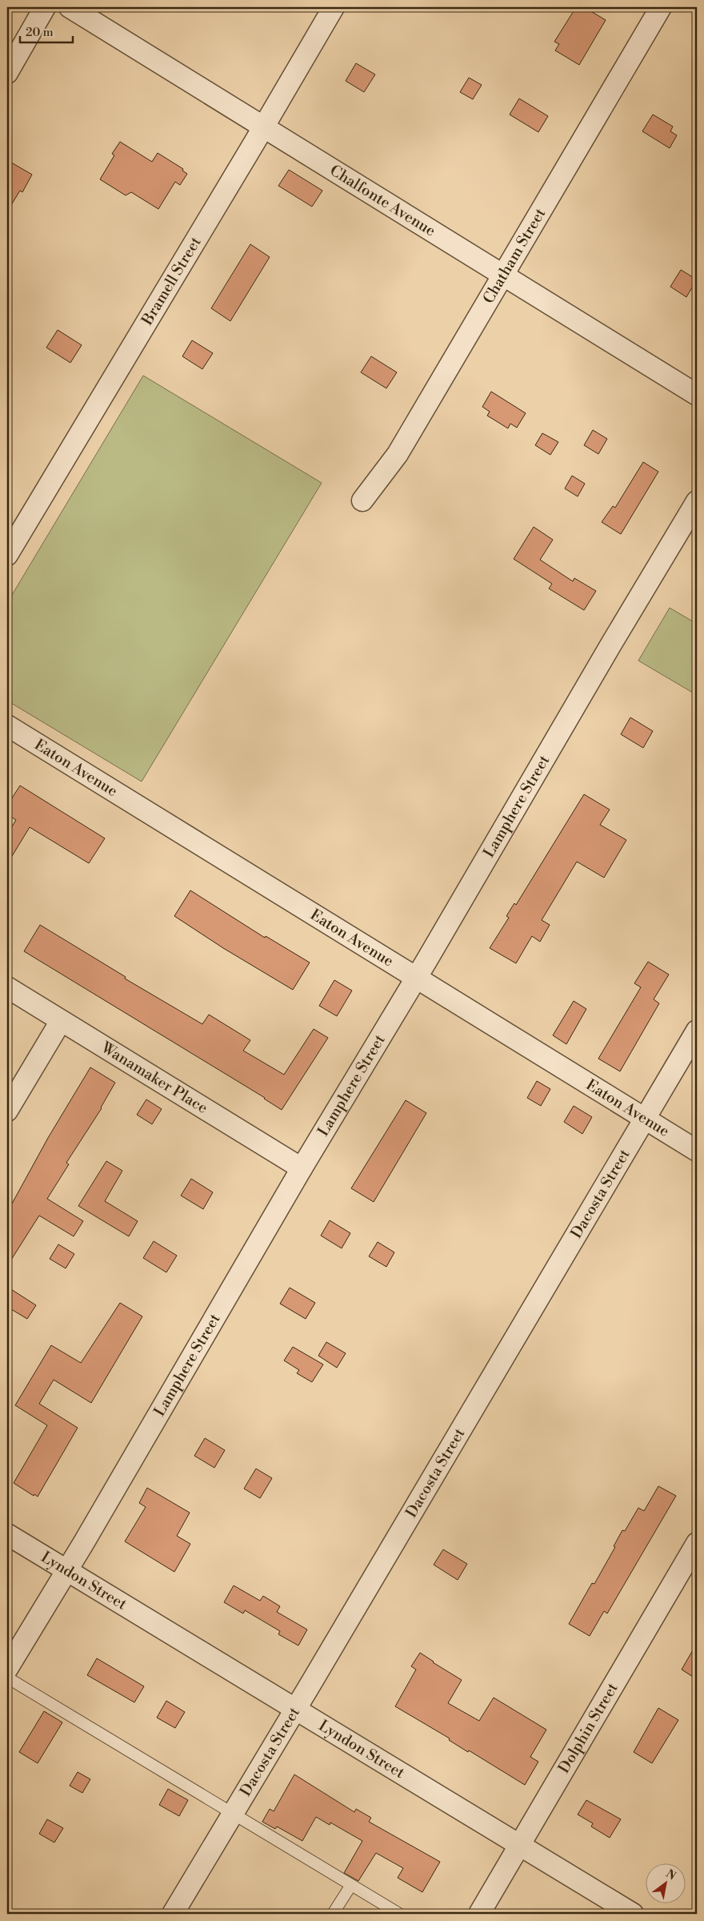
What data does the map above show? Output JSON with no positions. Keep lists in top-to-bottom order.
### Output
{
  "streets": {
    "street": [
      "Chalfonte Avenue",
      "Chatham Street",
      "Bramell Street",
      "Eaton Avenue",
      "Lamphere Street",
      "Wanamaker Place",
      "Dacosta Street",
      "Lyndon Street",
      "Dolphin Street"
    ]
  },
  "crossings": [
    ["Chalfonte Avenue", "Chatham Street"],
    ["Chalfonte Avenue", "Bramell Street"],
    ["Eaton Avenue", "Lamphere Street"],
    ["Eaton Avenue", "Dacosta Street"],
    ["Lamphere Street", "Wanamaker Place"],
    ["Lamphere Street", "Lyndon Street"],
    ["Dacosta Street", "Lyndon Street"],
    ["Lyndon Street", "Dolphin Street"]
  ],
  "scale_bar": "20 m",
  "north": "top right"
}
